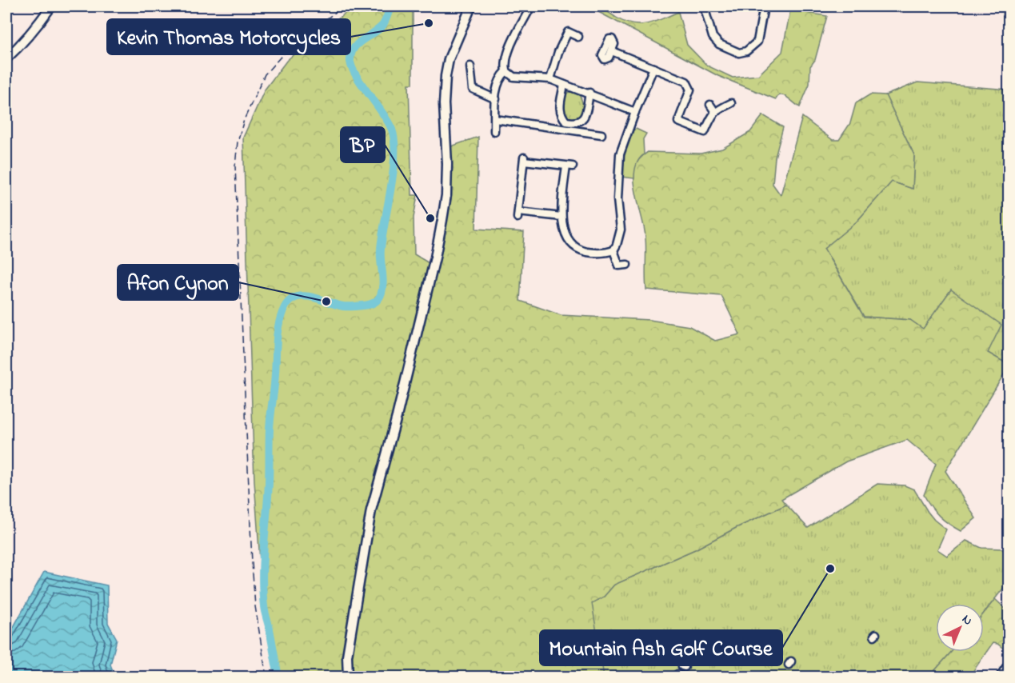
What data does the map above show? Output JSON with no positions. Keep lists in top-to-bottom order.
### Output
{
  "places": [
    "Kevin Thomas Motorcycles",
    "BP",
    "Afon Cynon",
    "Mountain Ash Golf Course"
  ],
  "north": "top right"
}
